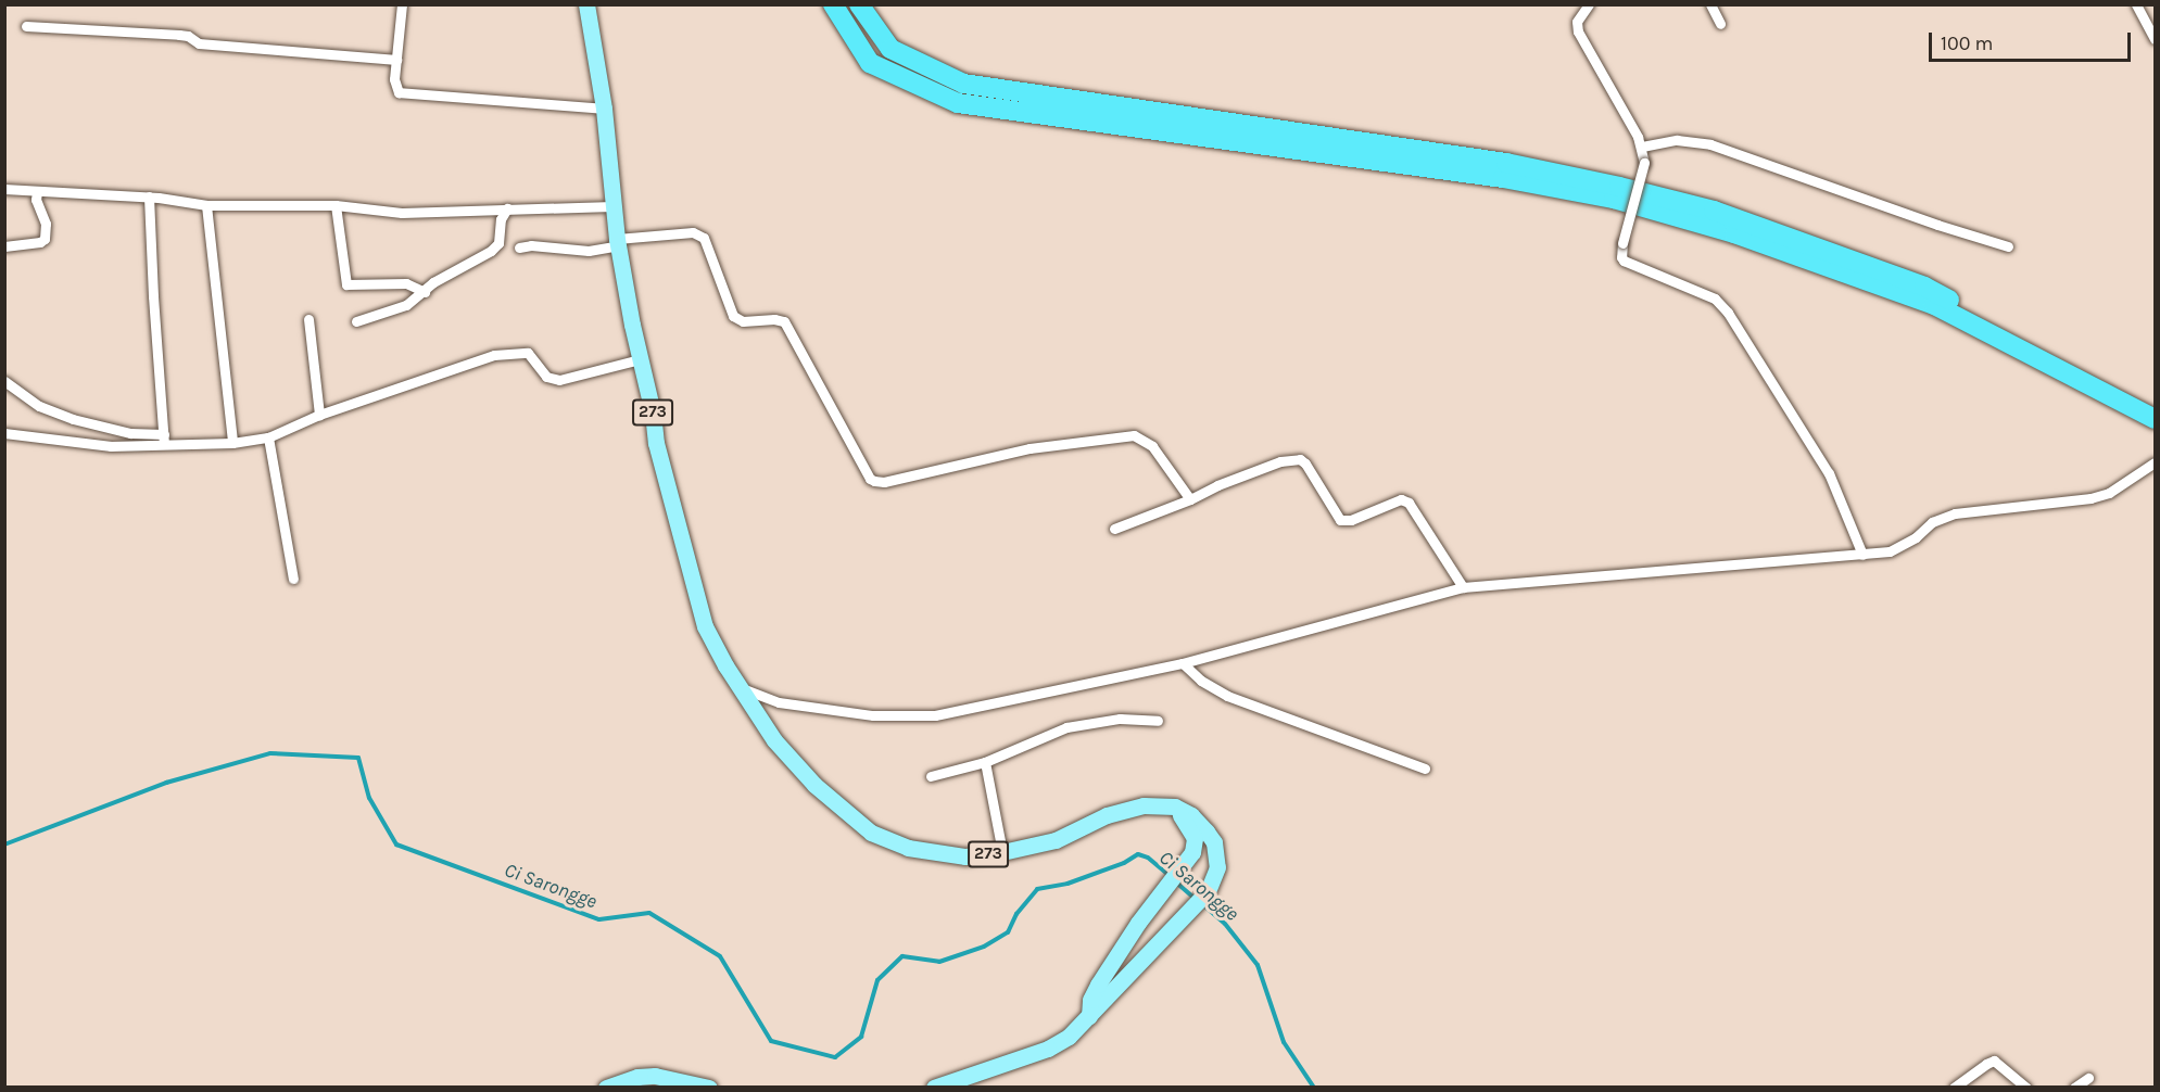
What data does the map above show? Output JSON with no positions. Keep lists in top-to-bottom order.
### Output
{
  "streets": {
    "main road": ["273"]
  },
  "water": ["Ci Sarongge"],
  "scale_bar": "100 m"
}
